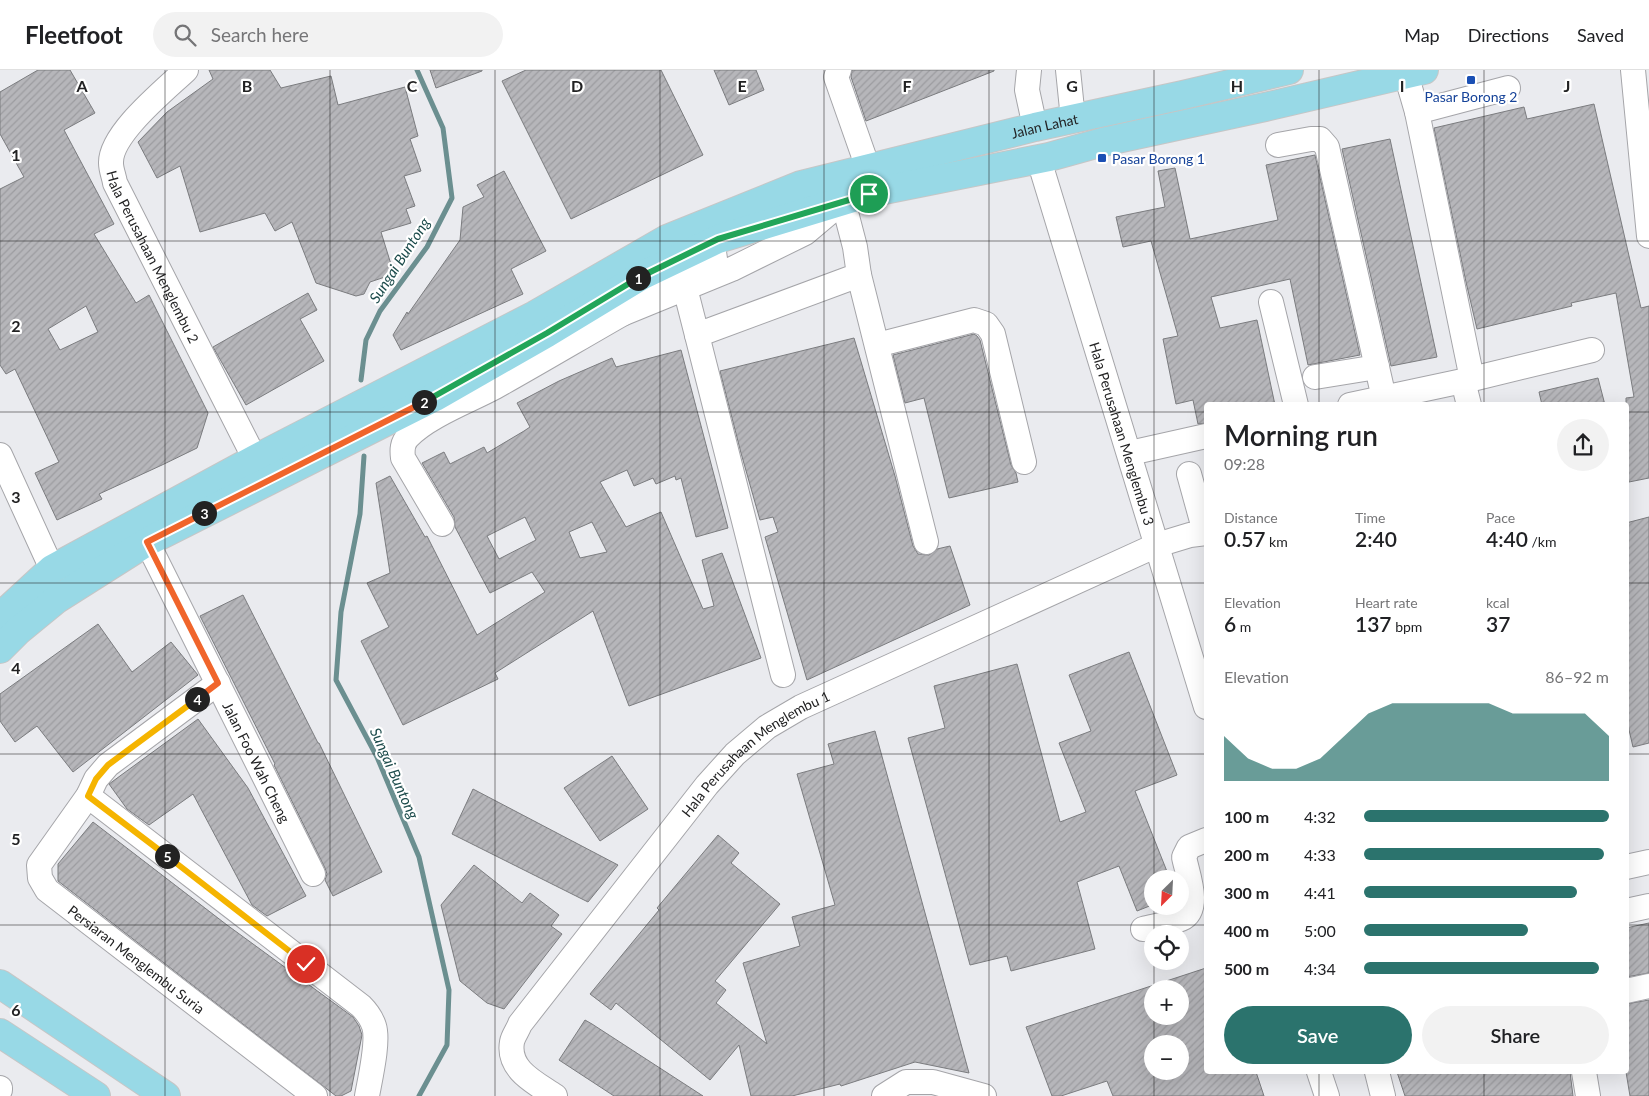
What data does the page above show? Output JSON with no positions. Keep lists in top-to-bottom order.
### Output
{
  "streets": {
    "main road": ["Jalan Lahat"],
    "street": [
      "Hala Perusahaan Menglembu 2",
      "Hala Perusahaan Menglembu 3",
      "Hala Perusahaan Menglembu 1",
      "Jalan Foo Wah Cheng",
      "Persiaran Menglembu Suria"
    ]
  },
  "crossings": [
    ["Jalan Lahat", "Hala Perusahaan Menglembu 2"],
    ["Hala Perusahaan Menglembu 3", "Hala Perusahaan Menglembu 1"],
    ["Jalan Foo Wah Cheng", "Persiaran Menglembu Suria"]
  ],
  "water": ["Sungai Buntong"],
  "places": {
    "transit": ["Pasar Borong 2", "Pasar Borong 1"]
  },
  "north": "bottom left",
  "page": {
    "header": "Fleetfoot",
    "search": "Search here",
    "nav": ["Map", "Directions", "Saved"],
    "pins": [
      "1",
      "2",
      "3",
      "4",
      "5"
    ],
    "heading": ["Morning run", "09:28"],
    "stats": [
      ["Distance", "0.57 km"],
      ["Time", "2:40"],
      ["Pace", "4:40 /km"],
      ["Elevation", "6 m"],
      ["Heart rate", "137 bpm"],
      ["kcal", "37"]
    ],
    "chart": ["Elevation", "86–92 m"],
    "list": [
      {
        "name": "100 m",
        "note": "4:32"
      },
      {
        "name": "200 m",
        "note": "4:33"
      },
      {
        "name": "300 m",
        "note": "4:41"
      },
      {
        "name": "400 m",
        "note": "5:00"
      },
      {
        "name": "500 m",
        "note": "4:34"
      }
    ],
    "map_buttons": ["+", "−"],
    "buttons": ["Save", "Share"]
  },
  "grid": {
    "columns": [
      "A",
      "B",
      "C",
      "D",
      "E",
      "F",
      "G",
      "H",
      "I",
      "J"
    ],
    "rows": [
      "1",
      "2",
      "3",
      "4",
      "5",
      "6"
    ]
  }
}
